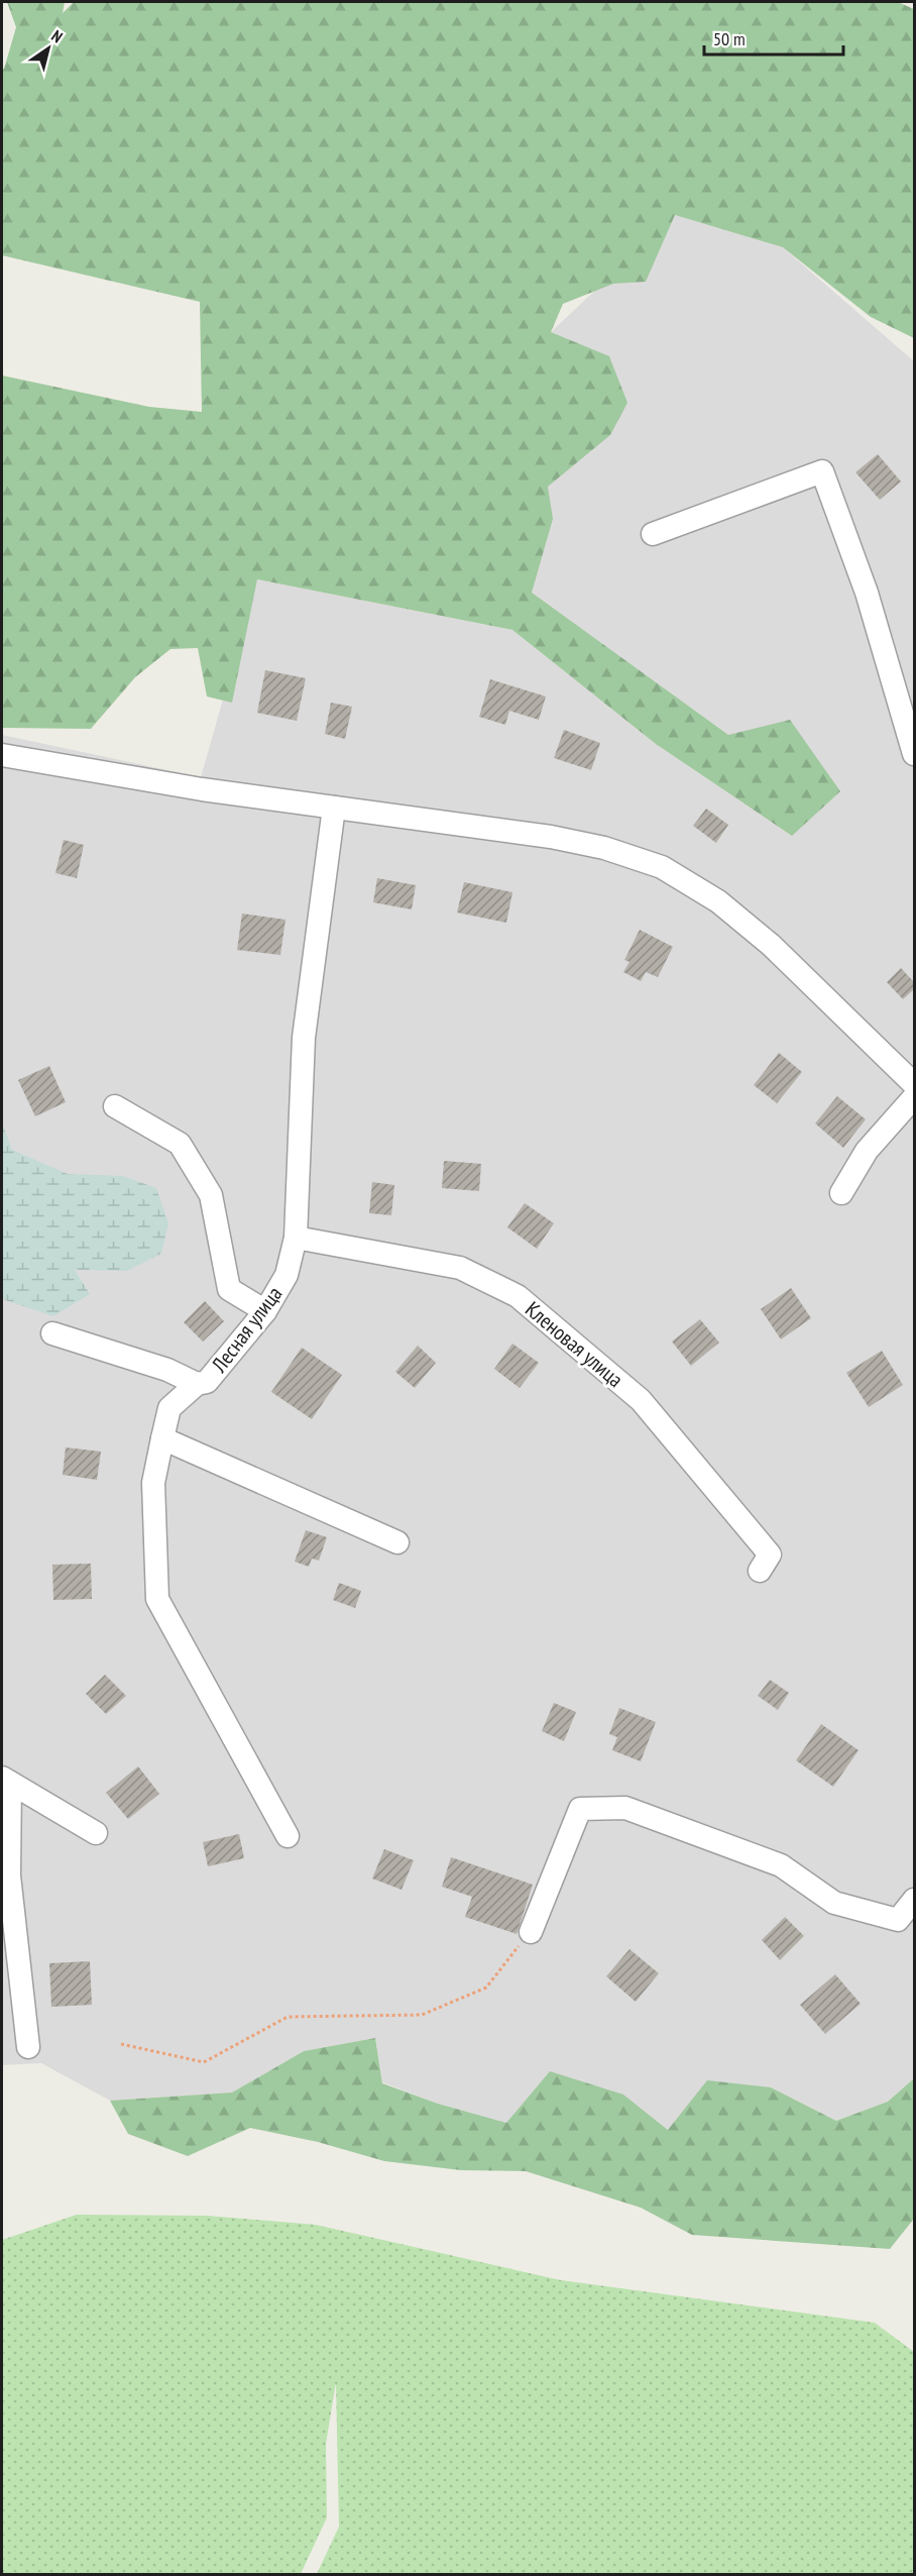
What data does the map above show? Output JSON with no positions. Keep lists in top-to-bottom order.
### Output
{
  "streets": {
    "street": ["Лесная улица", "Кленовая улица"]
  },
  "crossings": [
    ["Лесная улица", "Кленовая улица"]
  ],
  "scale_bar": "50 m",
  "north": "top right"
}
